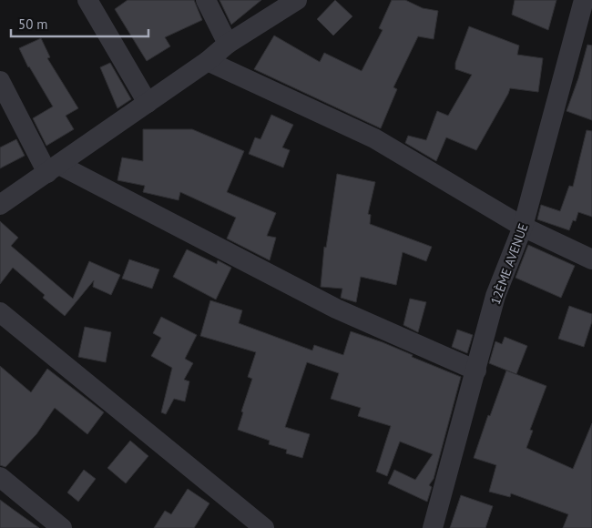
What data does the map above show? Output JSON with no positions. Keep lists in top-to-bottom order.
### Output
{
  "streets": {
    "street": ["12ÈME AVENUE"]
  },
  "scale_bar": "50 m"
}
